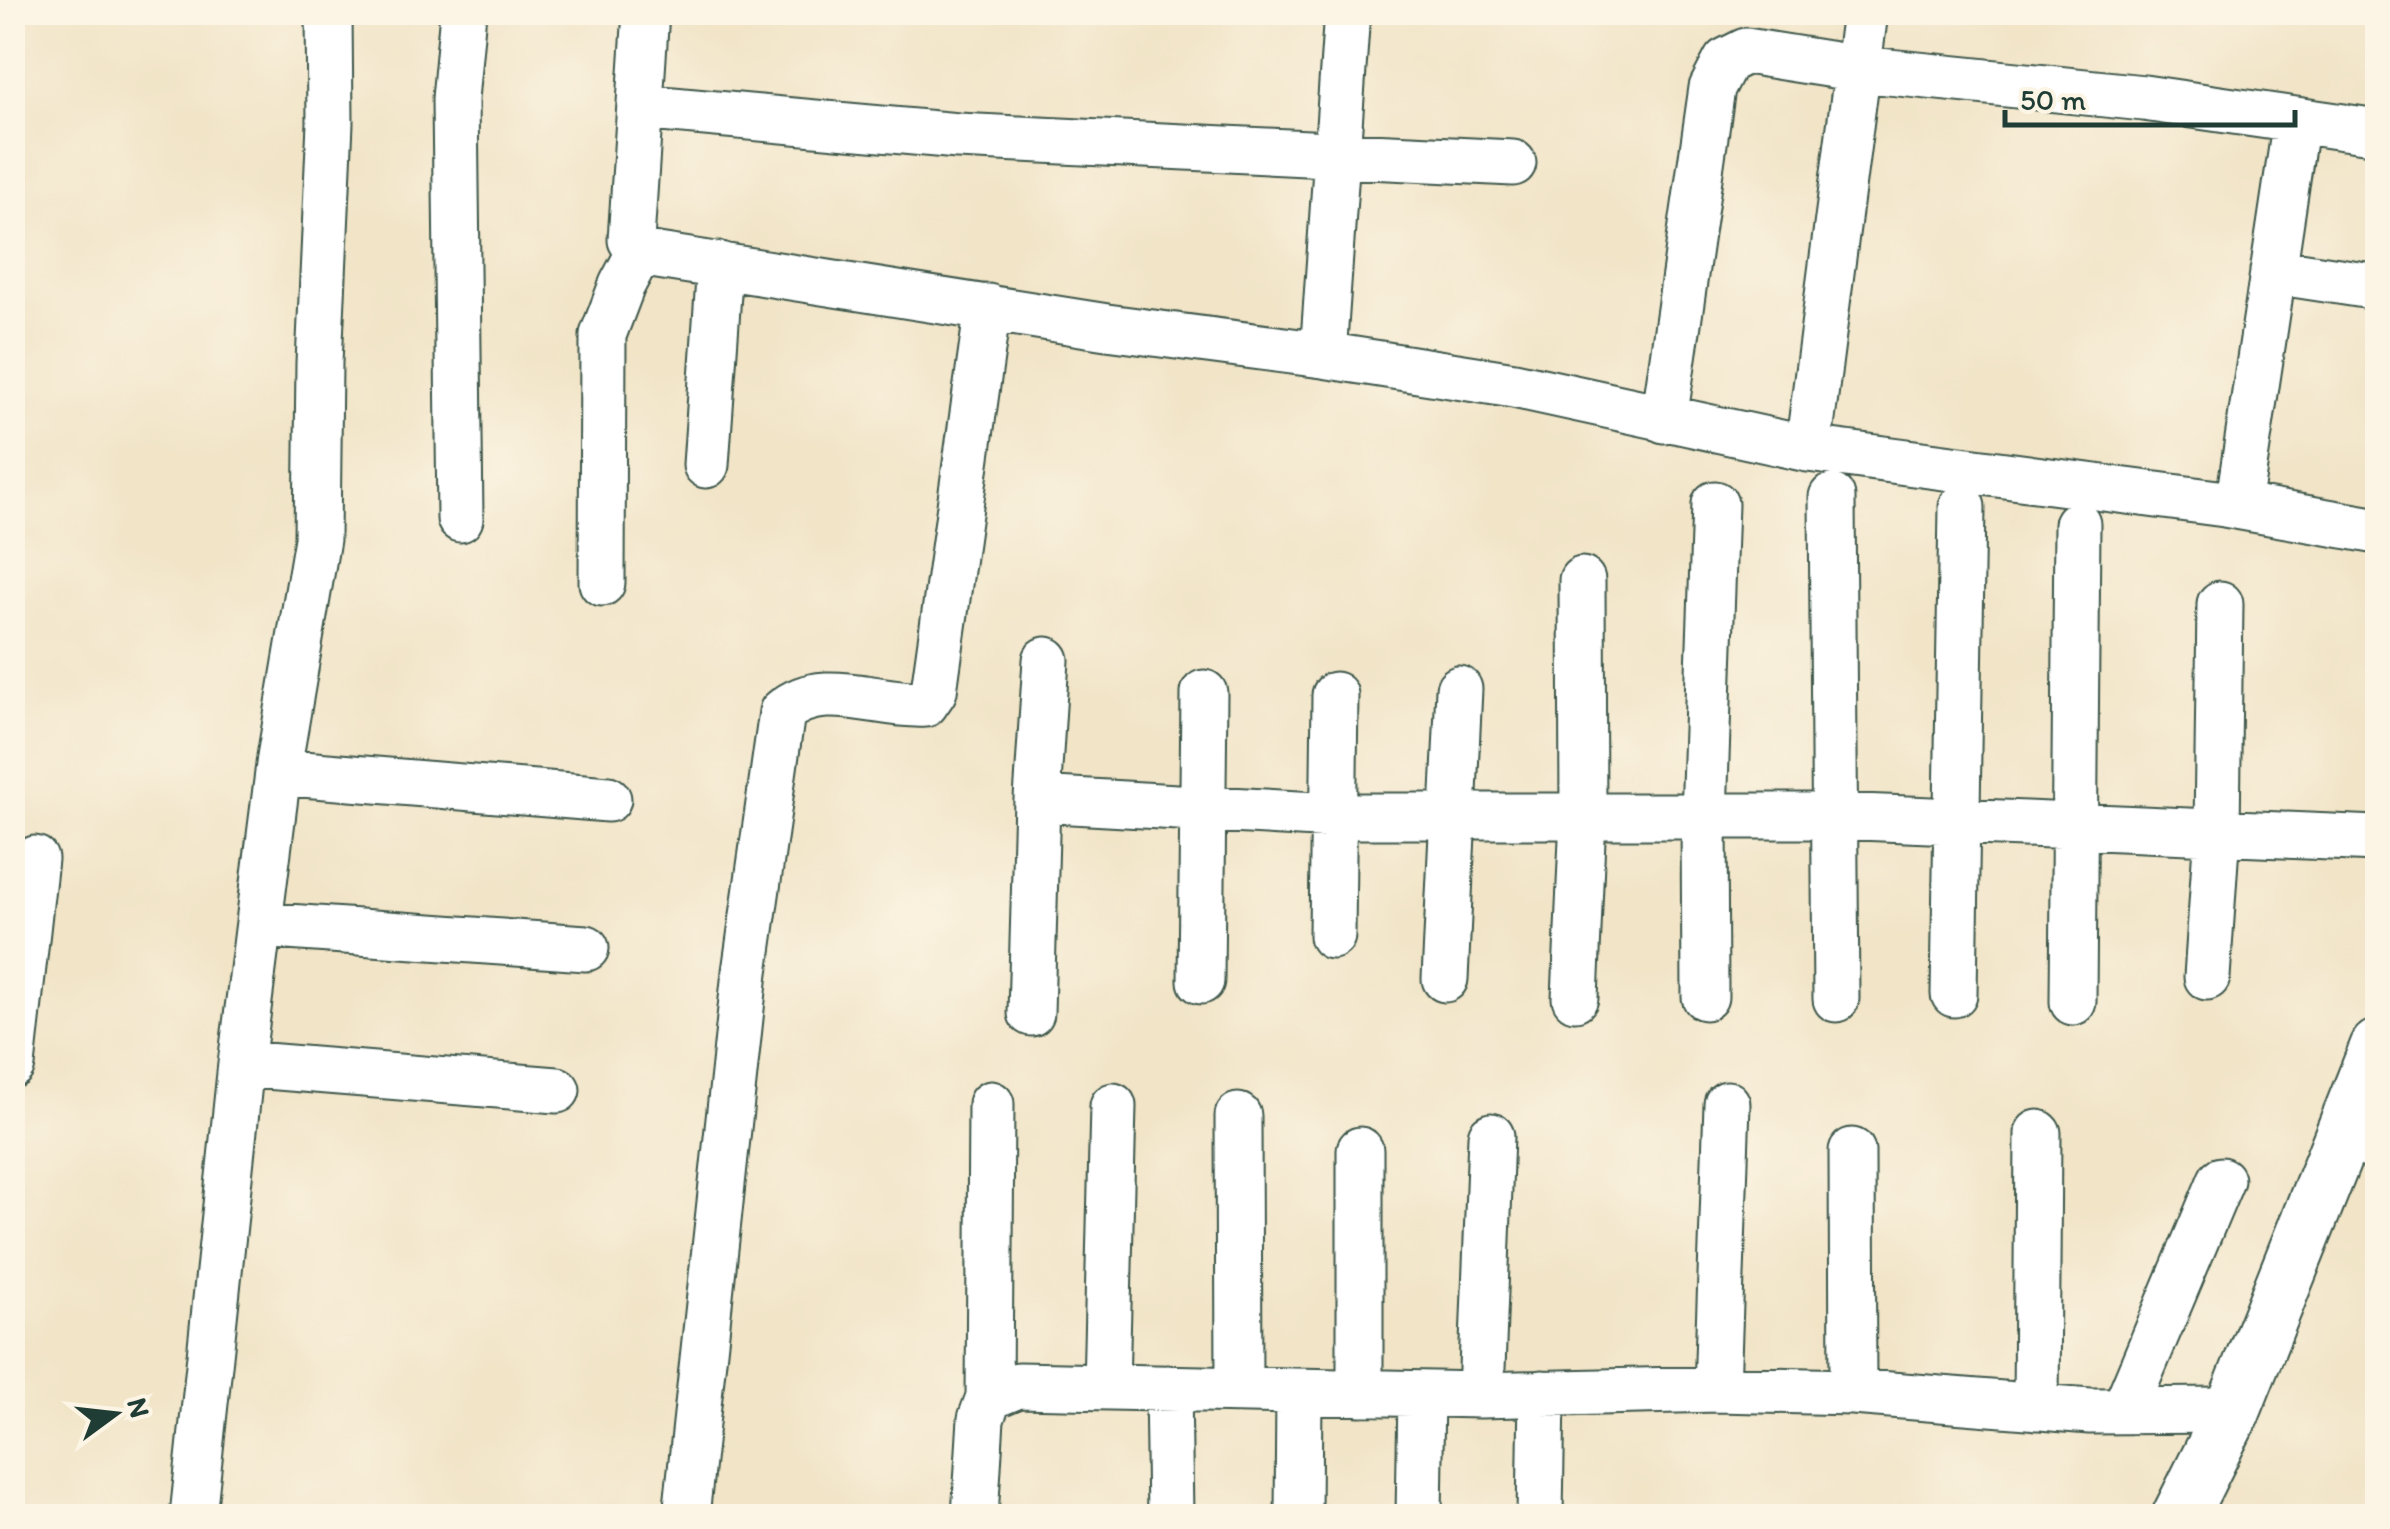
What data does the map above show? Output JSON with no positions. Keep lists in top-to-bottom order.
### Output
{
  "scale_bar": "50 m",
  "north": "right"
}
